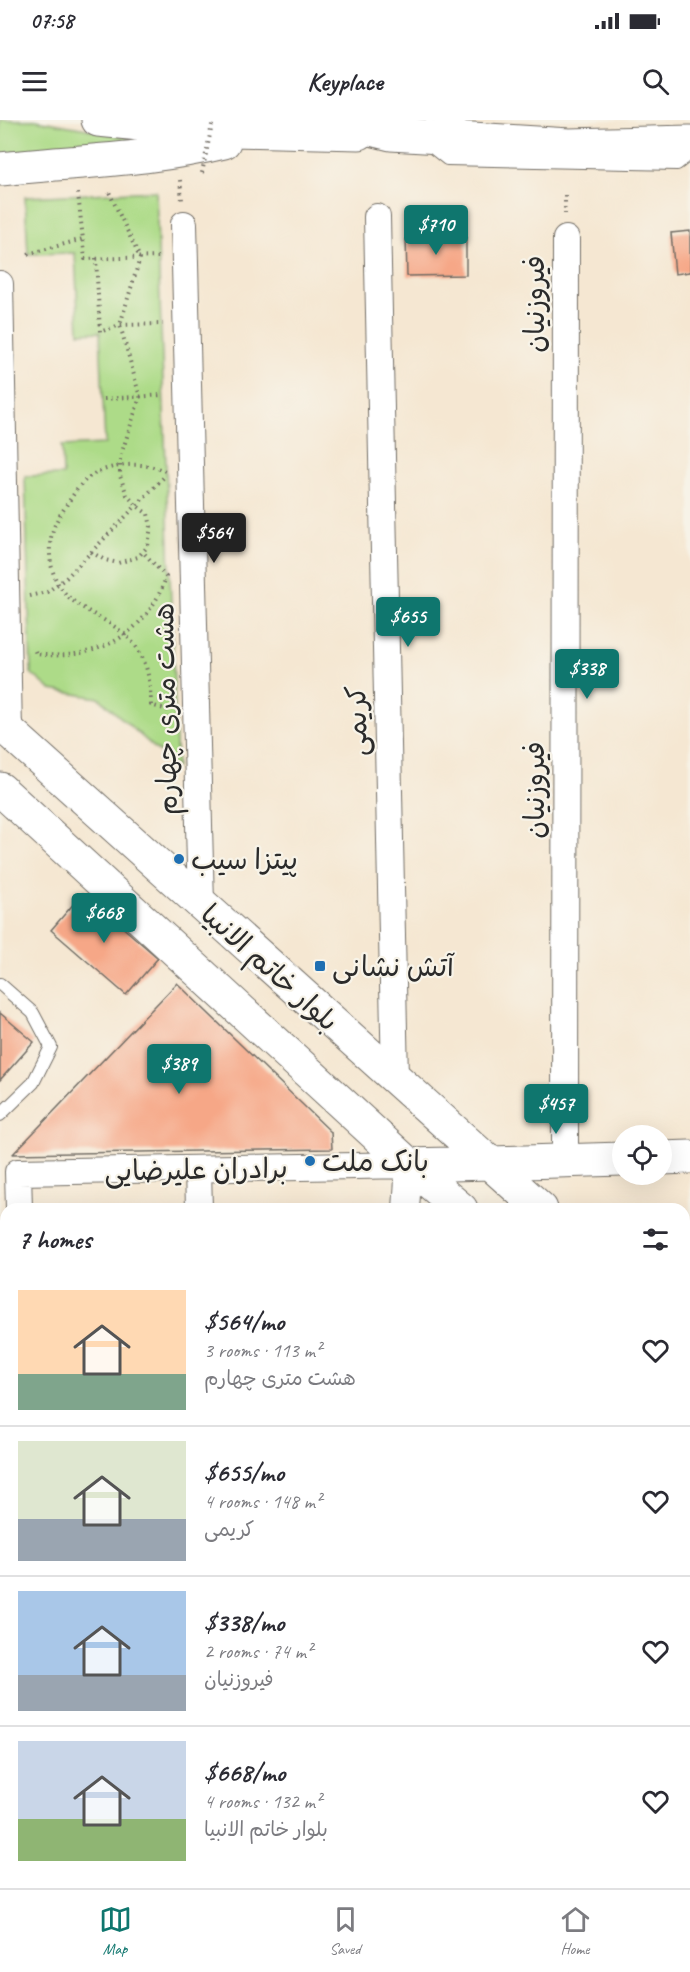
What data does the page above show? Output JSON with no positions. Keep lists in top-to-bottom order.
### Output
{
  "streets": {
    "main road": ["بلوار خاتم الانبیا"],
    "street": [
      "فیروزنیان",
      "هشت متری چهارم",
      "کریمی",
      "برادران علیرضایی"
    ]
  },
  "crossings": [
    ["هشت متری چهارم", "بلوار خاتم الانبیا"],
    ["کریمی", "بلوار خاتم الانبیا"],
    ["بلوار خاتم الانبیا", "برادران علیرضایی"]
  ],
  "places": {
    "other": ["پیتزا سیب", "بانک ملت"],
    "transit": ["آتش نشانی"]
  },
  "page": {
    "status": "07:58",
    "header": "Keyplace",
    "price": [
      "$710",
      "$564",
      "$655",
      "$338",
      "$668",
      "$389",
      "$457"
    ],
    "heading": "7 homes",
    "list": [
      {
        "name": "$564/mo",
        "note": "3 rooms · 113 m² · هشت متری چهارم"
      },
      {
        "name": "$655/mo",
        "note": "4 rooms · 148 m² · کریمی"
      },
      {
        "name": "$338/mo",
        "note": "2 rooms · 74 m² · فیروزنیان"
      },
      {
        "name": "$668/mo",
        "note": "4 rooms · 132 m² · بلوار خاتم الانبیا"
      }
    ],
    "tabs": ["Map", "Saved", "Home"]
  }
}
